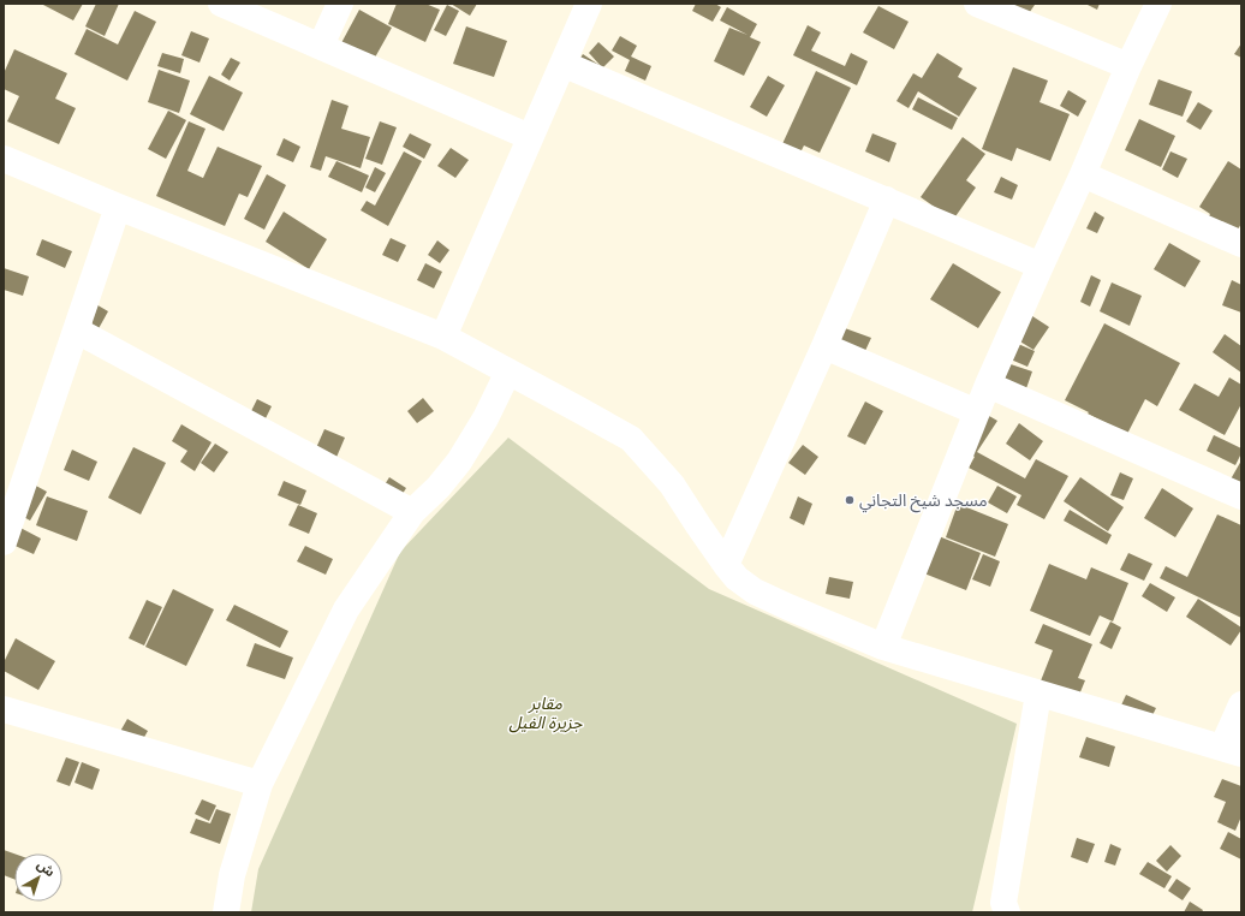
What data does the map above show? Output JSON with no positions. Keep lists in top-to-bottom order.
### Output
{
  "parks": ["مقابر جزيرة الفيل"],
  "places": ["مسجد شيخ التجاني"],
  "north": "top right"
}
